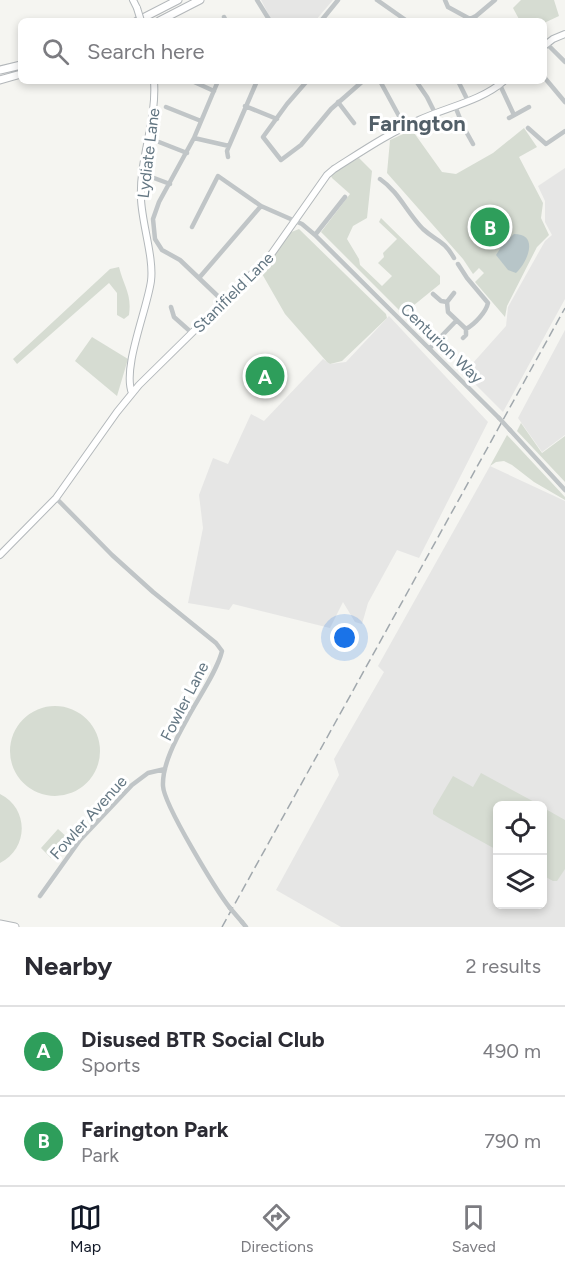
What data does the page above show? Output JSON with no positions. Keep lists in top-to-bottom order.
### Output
{
  "streets": {
    "main road": ["Lydiate Lane", "Stanifield Lane"],
    "street": ["Centurion Way", "Fowler Lane", "Fowler Avenue"]
  },
  "crossings": [
    ["Lydiate Lane", "Stanifield Lane"],
    ["Stanifield Lane", "Centurion Way"],
    ["Stanifield Lane", "Fowler Lane"],
    ["Fowler Lane", "Fowler Avenue"]
  ],
  "districts": ["Farington"],
  "page": {
    "search": "Search here",
    "pins": ["B", "A"],
    "heading": ["Nearby", "2 results"],
    "list": [
      {
        "mark": "A",
        "name": "Disused BTR Social Club",
        "note": "Sports",
        "value": "490 m"
      },
      {
        "mark": "B",
        "name": "Farington Park",
        "note": "Park",
        "value": "790 m"
      }
    ],
    "nav": ["Map", "Directions", "Saved"]
  }
}
